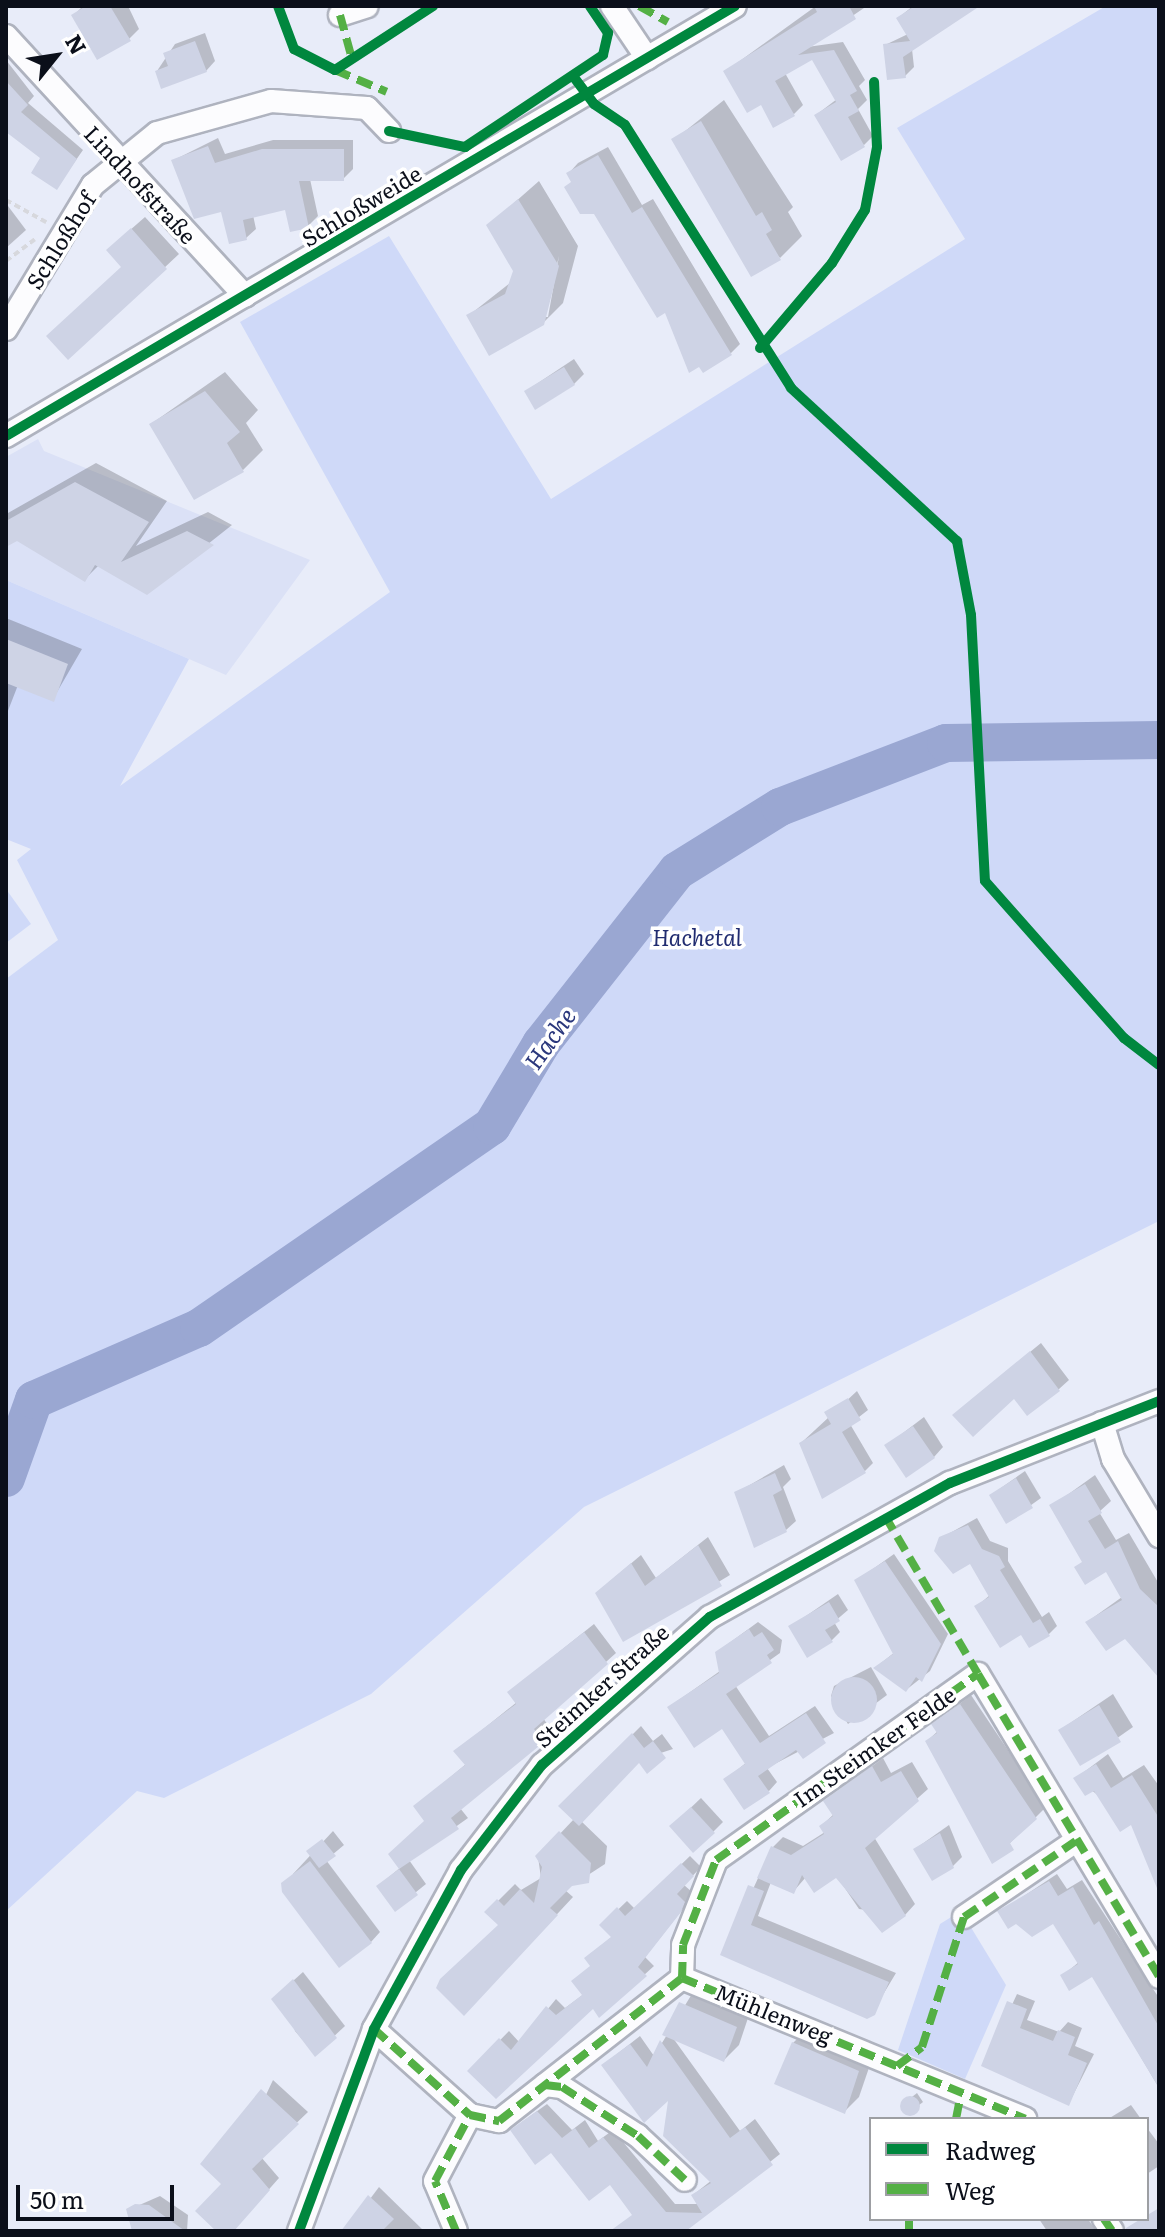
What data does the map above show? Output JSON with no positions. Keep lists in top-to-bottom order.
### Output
{
  "streets": {
    "street": [
      "Lindhofstraße",
      "Schloßweide",
      "Schloßhof",
      "Steimker Straße",
      "Im Steimker Felde",
      "Mühlenweg"
    ]
  },
  "crossings": [
    ["Lindhofstraße", "Schloßweide"],
    ["Lindhofstraße", "Schloßhof"],
    ["Im Steimker Felde", "Mühlenweg"]
  ],
  "water": ["Hache"],
  "parks": ["Hachetal"],
  "legend": ["Radweg", "Weg"],
  "scale_bar": "50 m",
  "north": "top right"
}
